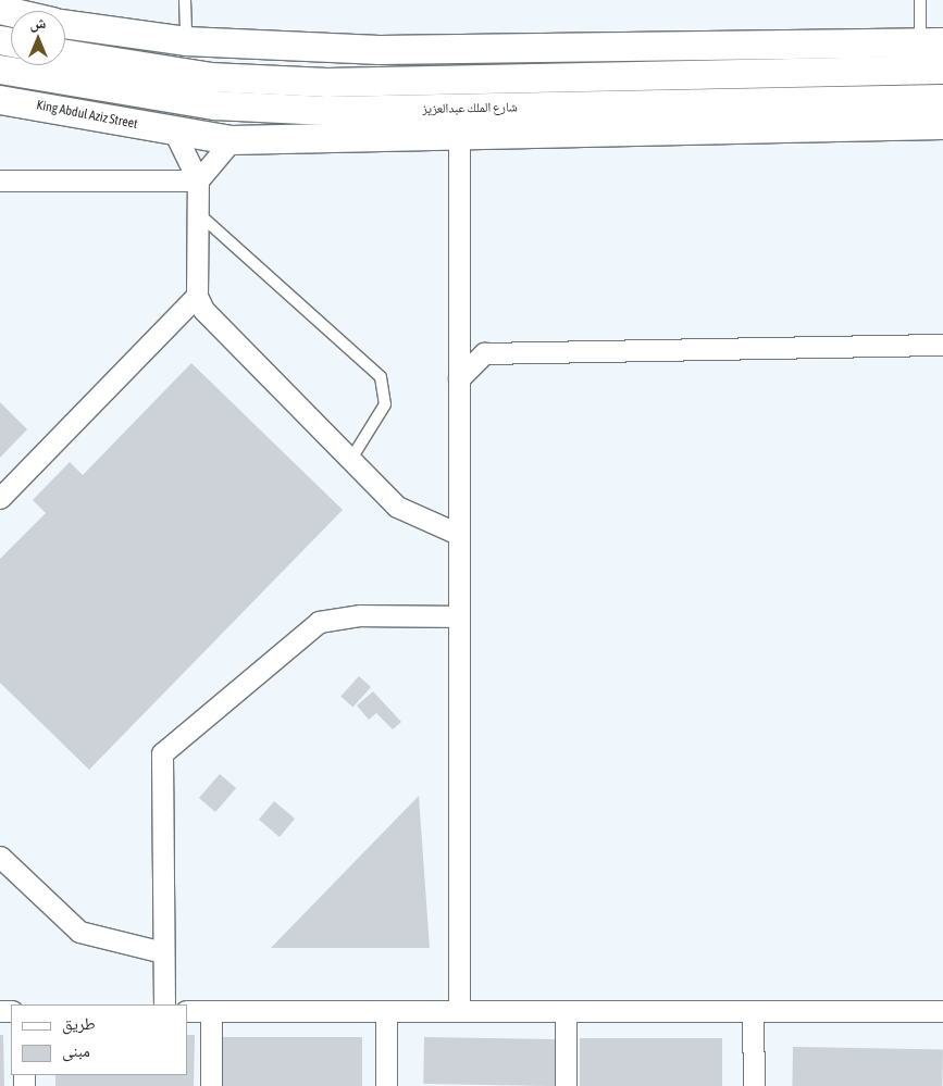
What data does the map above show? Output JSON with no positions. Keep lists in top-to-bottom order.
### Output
{
  "streets": {
    "street": ["شارع الملك عبدالعزيز", "King Abdul Aziz Street"]
  },
  "legend": ["طريق", "مبنى"],
  "north": "top"
}
